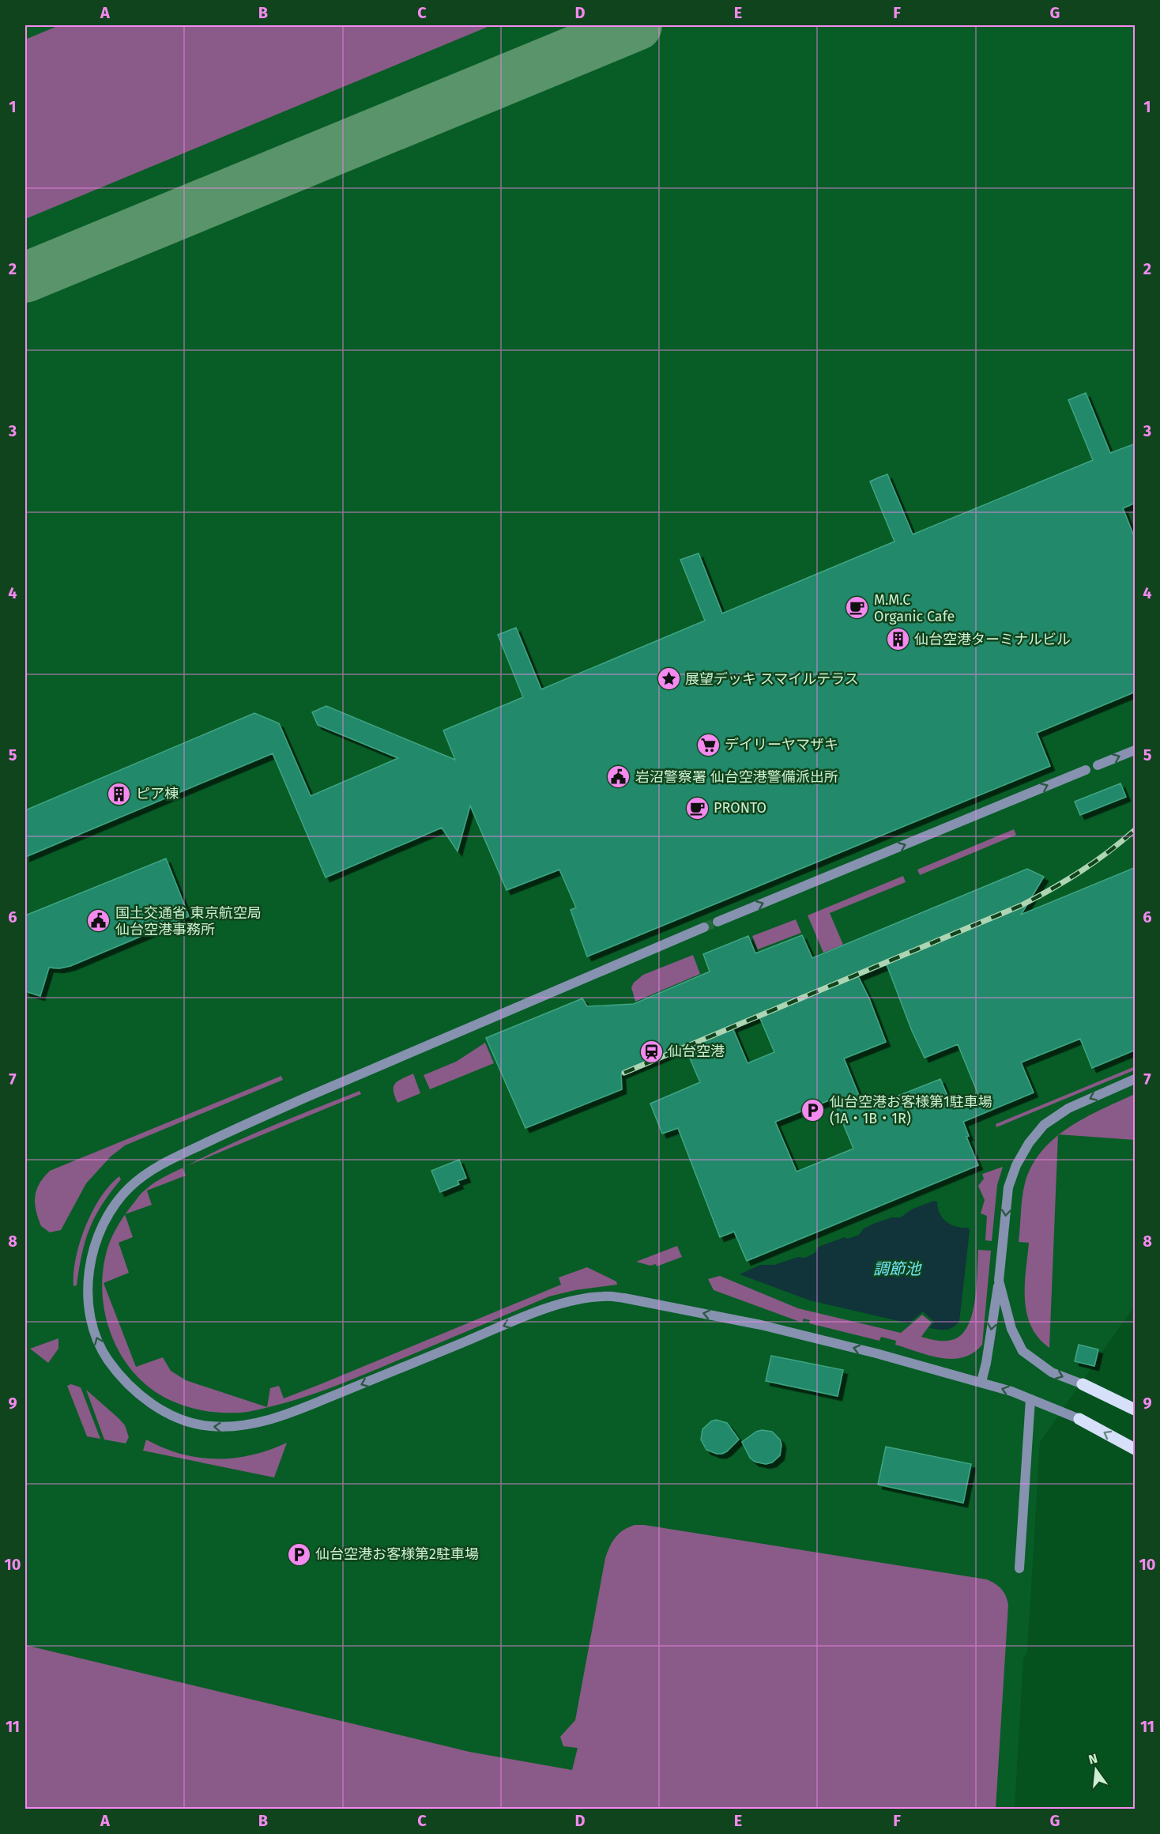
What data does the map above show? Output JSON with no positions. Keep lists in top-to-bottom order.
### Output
{
  "water": ["調節池"],
  "places": {
    "cafe": ["M.M.C Organic Cafe", "PRONTO"],
    "building": ["仙台空港ターミナルビル", "ピア棟"],
    "place": ["展望デッキ スマイルテラス"],
    "supermarket": ["デイリーヤマザキ"],
    "public building": ["岩沼警察署 仙台空港警備派出所", "国土交通省 東京航空局 仙台空港事務所"],
    "station": ["仙台空港"],
    "parking": ["仙台空港お客様第1駐車場 (1A・1B・1R)", "仙台空港お客様第2駐車場"]
  },
  "north": "top",
  "grid": {
    "columns": [
      "A",
      "B",
      "C",
      "D",
      "E",
      "F",
      "G"
    ],
    "rows": [
      "1",
      "2",
      "3",
      "4",
      "5",
      "6",
      "7",
      "8",
      "9",
      "10",
      "11"
    ]
  }
}
